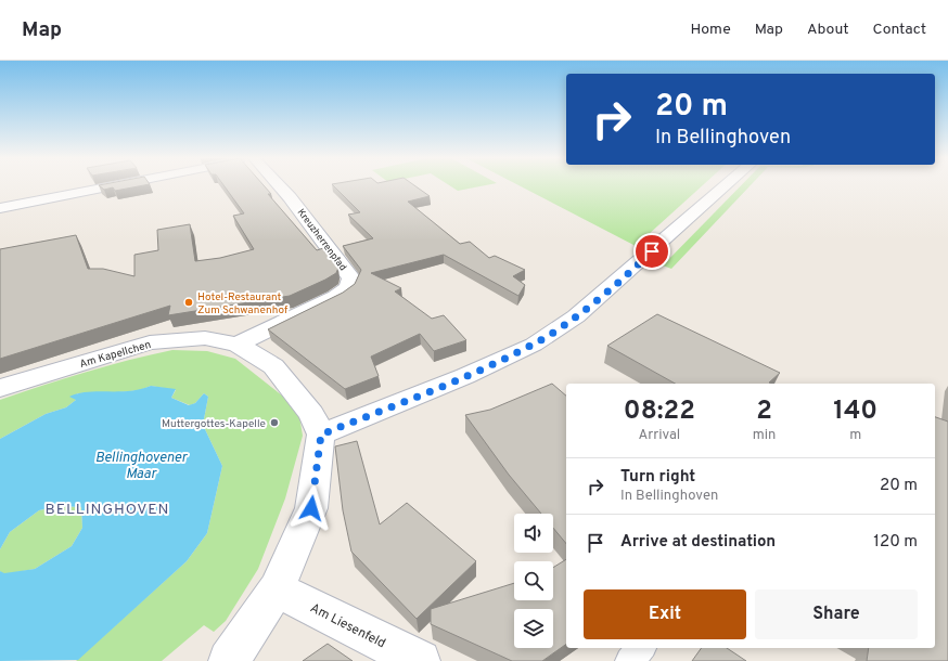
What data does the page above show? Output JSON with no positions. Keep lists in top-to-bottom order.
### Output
{
  "streets": {
    "street": ["Kreuzherrenpfad", "Am Kapellchen", "Am Liesenfeld"]
  },
  "crossings": [
    ["Kreuzherrenpfad", "Am Kapellchen"]
  ],
  "districts": ["BELLINGHOVEN"],
  "water": ["Bellinghovener Maar"],
  "places": ["Hotel-Restaurant Zum Schwanenhof", "Muttergottes-Kapelle"],
  "page": {
    "header": "Map",
    "nav": [
      "Home",
      "Map",
      "About",
      "Contact"
    ],
    "turn": ["20 m", "In Bellinghoven"],
    "eta": [
      "08:22",
      "Arrival",
      "2",
      "min",
      "140",
      "m"
    ],
    "list": [
      {
        "name": "Turn right",
        "note": "In Bellinghoven",
        "value": "20 m"
      },
      {
        "name": "Arrive at destination",
        "value": "120 m"
      }
    ],
    "buttons": ["Exit", "Share"]
  }
}
